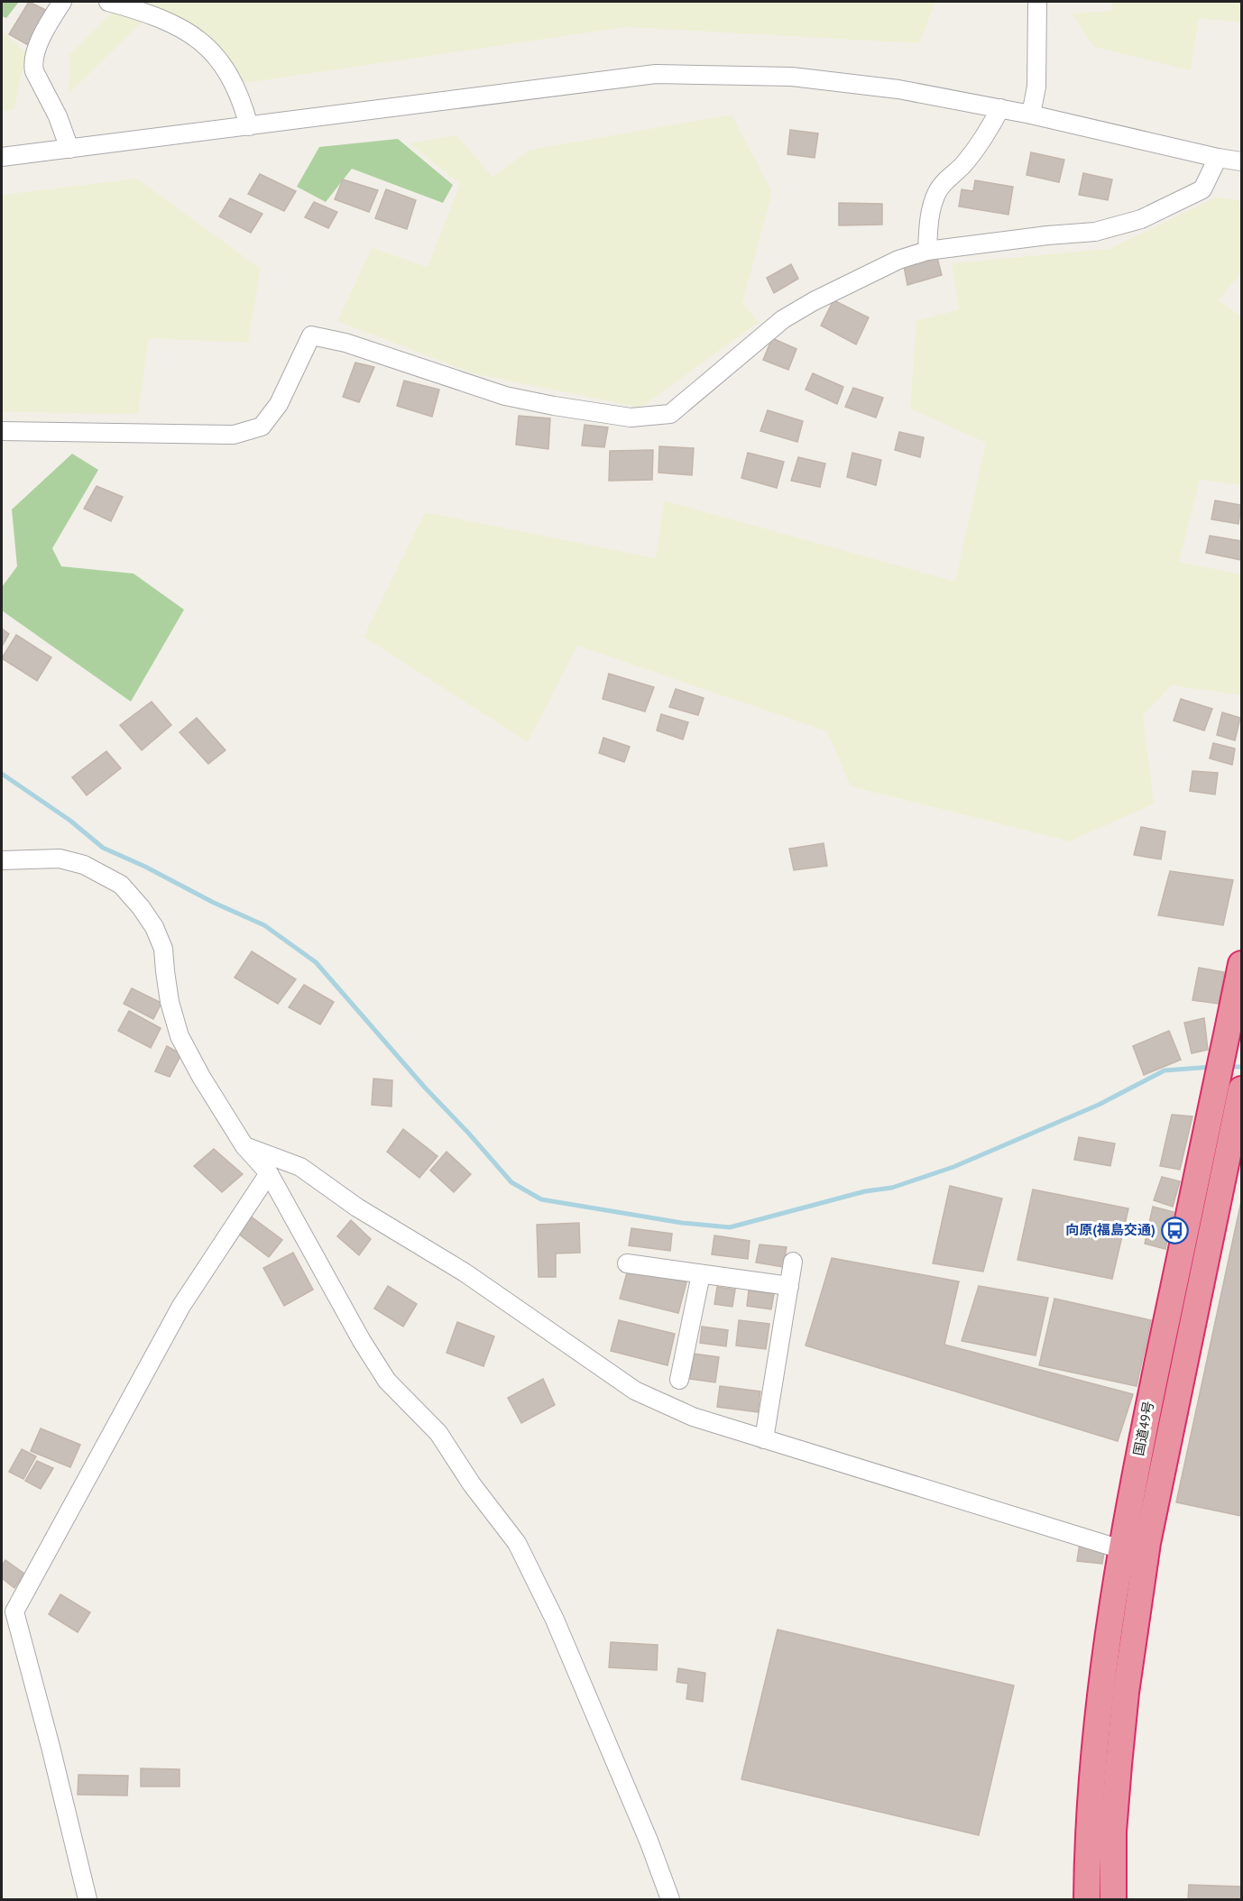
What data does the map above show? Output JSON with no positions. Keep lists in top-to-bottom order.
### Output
{
  "streets": {
    "highway": ["国道49号"]
  },
  "places": {
    "bus stop": ["向原(福島交通)"]
  }
}
